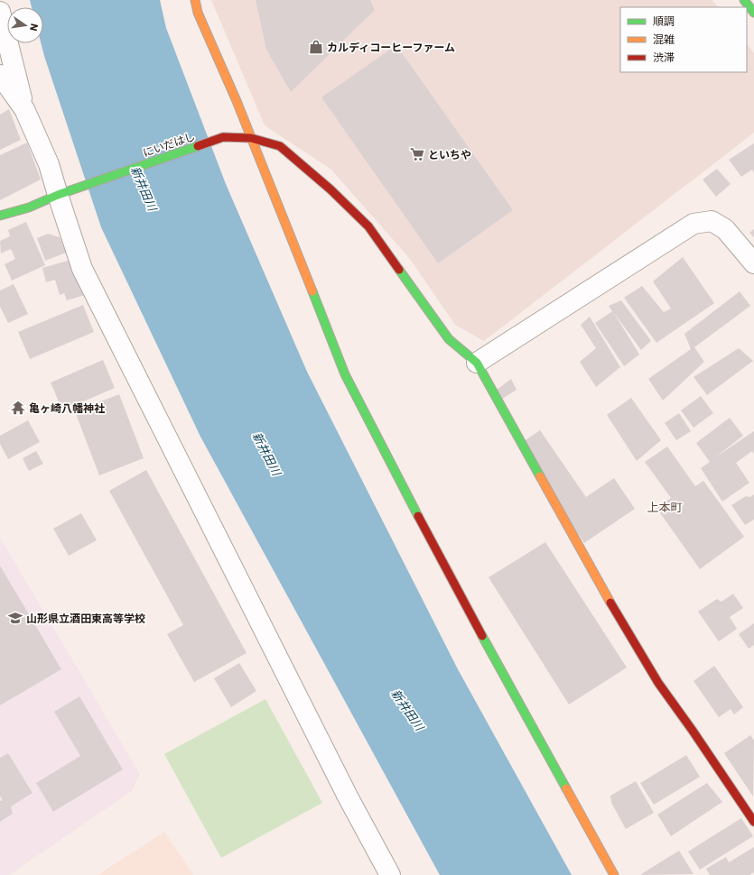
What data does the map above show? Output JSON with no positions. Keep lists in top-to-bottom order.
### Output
{
  "streets": {
    "street": ["にいだはし"]
  },
  "districts": ["上本町"],
  "water": ["新井田川"],
  "places": {
    "shop": ["カルディコーヒーファーム"],
    "supermarket": ["といちや"],
    "temple": ["亀ヶ崎八幡神社"],
    "school or university": ["山形県立酒田東高等学校"]
  },
  "legend": ["順調", "混雑", "渋滞"],
  "north": "right"
}
